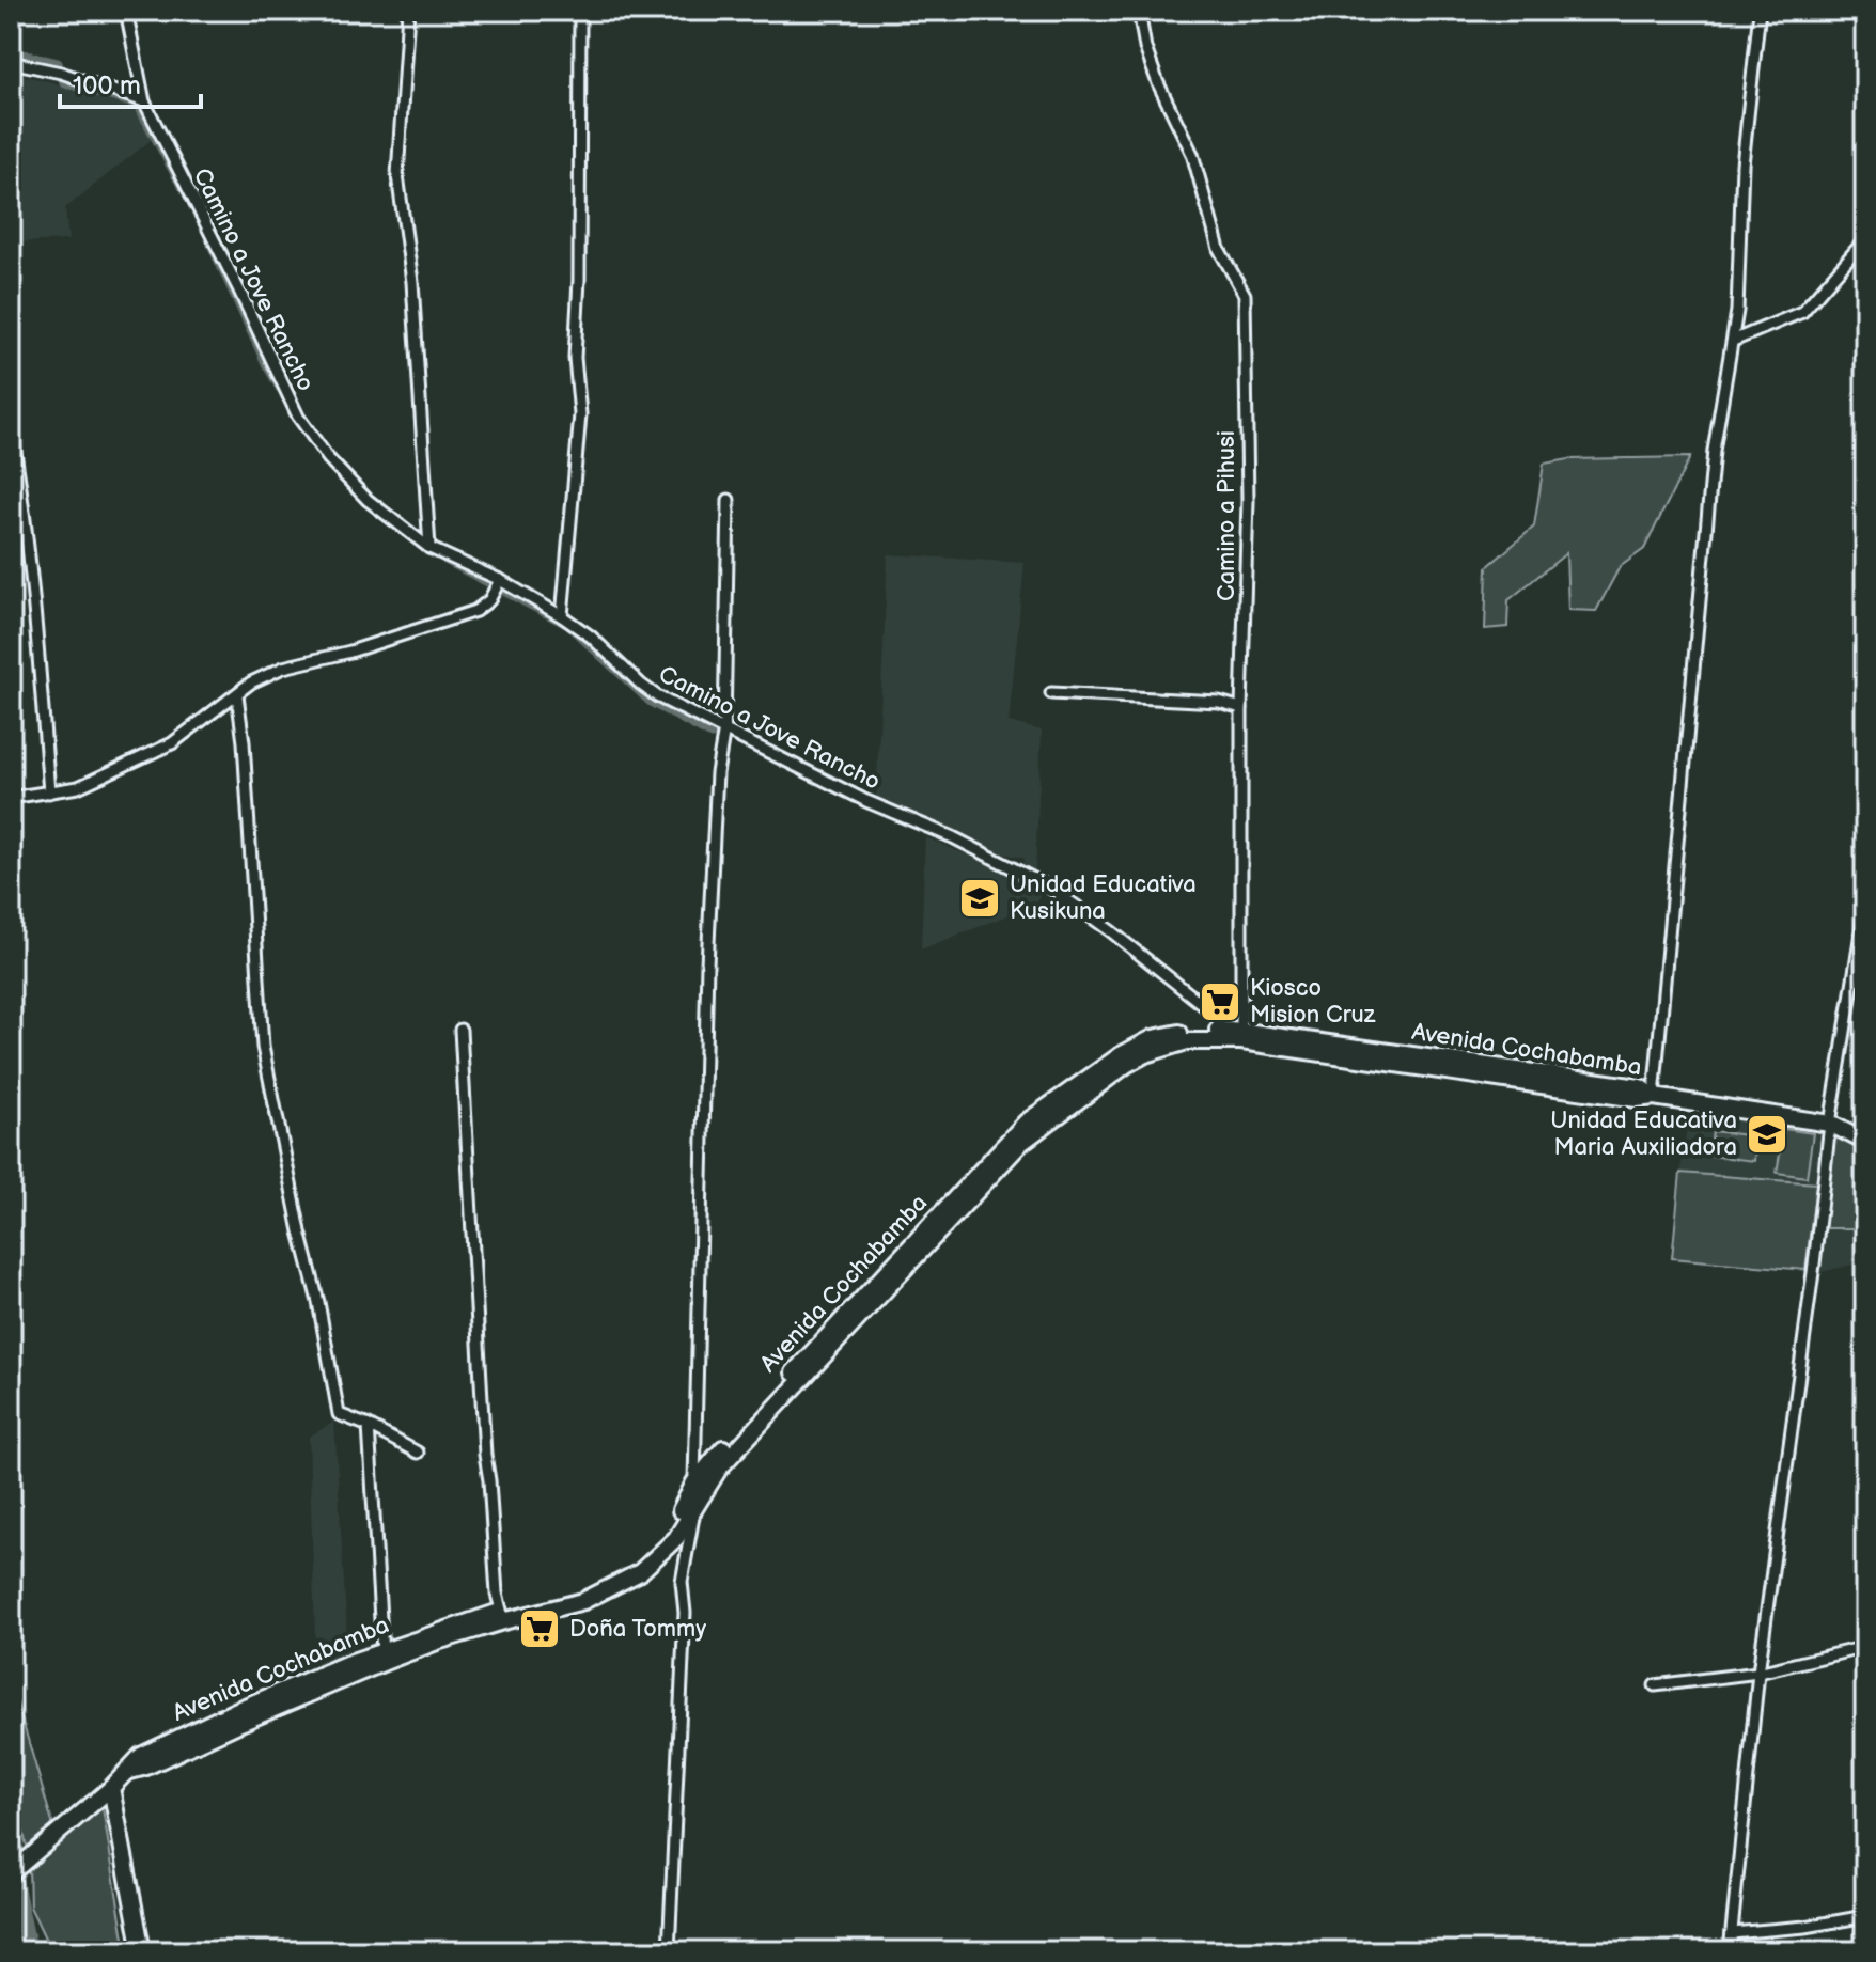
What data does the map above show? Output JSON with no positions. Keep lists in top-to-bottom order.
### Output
{
  "streets": {
    "main road": ["Avenida Cochabamba"],
    "street": ["Camino a Jove Rancho", "Camino a Pihusi"]
  },
  "crossings": [
    ["Camino a Jove Rancho", "Avenida Cochabamba"],
    ["Camino a Pihusi", "Avenida Cochabamba"]
  ],
  "places": {
    "school or university": ["Unidad Educativa Kusikuna", "Unidad Educativa Maria Auxiliadora"],
    "supermarket": ["Kiosco Mision Cruz", "Doña Tommy"]
  },
  "scale_bar": "100 m"
}
